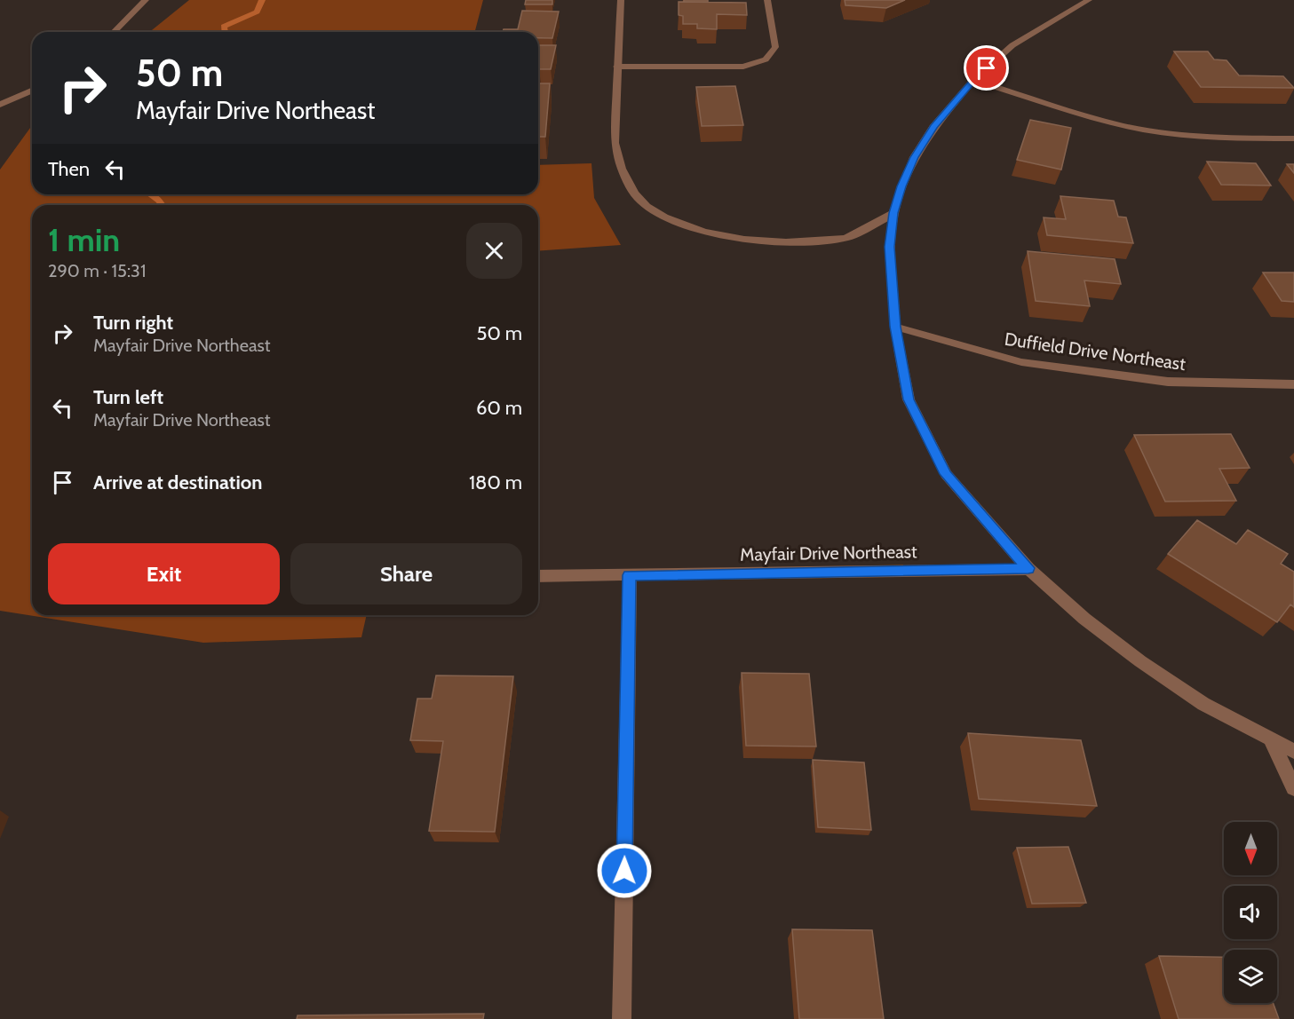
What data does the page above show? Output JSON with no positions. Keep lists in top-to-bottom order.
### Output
{
  "streets": {
    "street": ["Duffield Drive Northeast", "Mayfair Drive Northeast"]
  },
  "north": "bottom",
  "page": {
    "turn": ["50 m", "Mayfair Drive Northeast"],
    "then": "Then",
    "heading": ["1 min", "290 m · 15:31"],
    "list": [
      {
        "name": "Turn right",
        "note": "Mayfair Drive Northeast",
        "value": "50 m"
      },
      {
        "name": "Turn left",
        "note": "Mayfair Drive Northeast",
        "value": "60 m"
      },
      {
        "name": "Arrive at destination",
        "value": "180 m"
      }
    ],
    "buttons": ["Exit", "Share"]
  }
}
